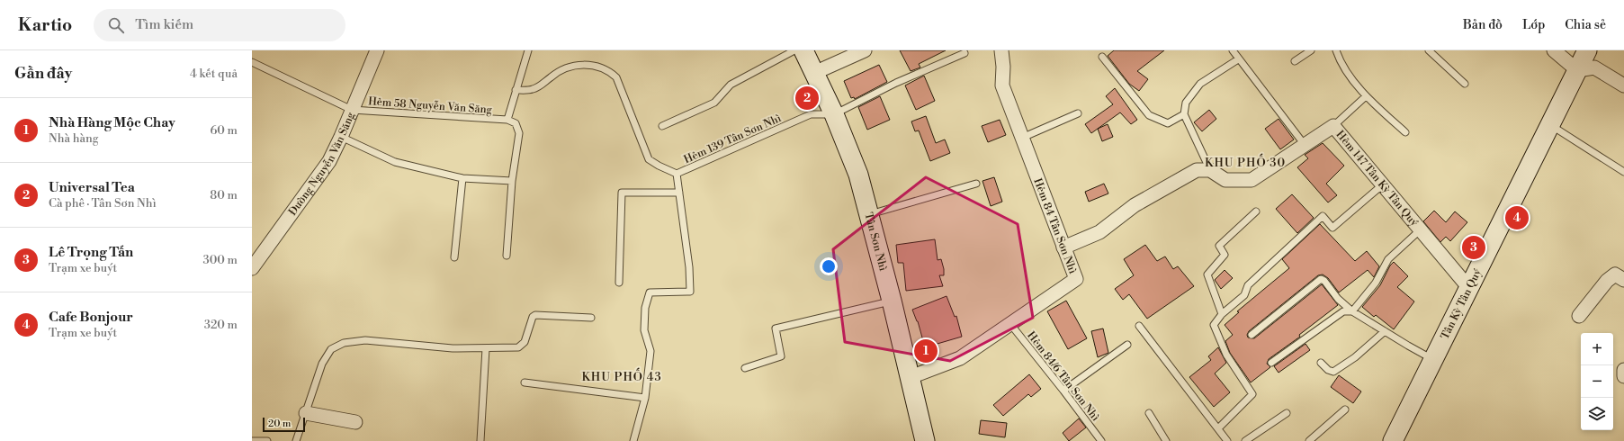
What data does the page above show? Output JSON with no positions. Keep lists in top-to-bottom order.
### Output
{
  "streets": {
    "main road": ["Tân Sơn Nhì", "Tân Kỳ Tân Quý"],
    "street": ["Đường Nguyễn Văn Săng", "Hẻm 147 Tân Kỳ Tân Quý", "Hẻm 84 Tân Sơn Nhì"],
    "lane": ["Hẻm 58 Nguyễn Văn Săng", "Hẻm 139 Tân Sơn Nhì", "Hẻm 84/6 Tân Sơn Nhì"]
  },
  "crossings": [
    ["Hẻm 58 Nguyễn Văn Săng", "Đường Nguyễn Văn Săng"],
    ["Hẻm 139 Tân Sơn Nhì", "Tân Sơn Nhì"],
    ["Hẻm 147 Tân Kỳ Tân Quý", "Tân Kỳ Tân Quý"],
    ["Hẻm 84 Tân Sơn Nhì", "Tân Sơn Nhì"],
    ["Hẻm 84 Tân Sơn Nhì", "Hẻm 84/6 Tân Sơn Nhì"]
  ],
  "districts": ["KHU PHỐ 30", "KHU PHỐ 43"],
  "scale_bar": "20 m",
  "page": {
    "header": "Kartio",
    "search": "Tìm kiếm",
    "nav": ["Bản đồ", "Lớp", "Chia sẻ"],
    "heading": ["Gần đây", "4 kết quả"],
    "pins": [
      "2",
      "4",
      "3",
      "1"
    ],
    "list": [
      {
        "mark": "1",
        "name": "Nhà Hàng Mộc Chay",
        "note": "Nhà hàng",
        "value": "60 m"
      },
      {
        "mark": "2",
        "name": "Universal Tea",
        "note": "Cà phê · Tân Sơn Nhì",
        "value": "80 m"
      },
      {
        "mark": "3",
        "name": "Lê Trọng Tấn",
        "note": "Trạm xe buýt",
        "value": "300 m"
      },
      {
        "mark": "4",
        "name": "Cafe Bonjour",
        "note": "Trạm xe buýt",
        "value": "320 m"
      }
    ],
    "map_buttons": ["+", "−"],
    "scale": "20 m"
  }
}
